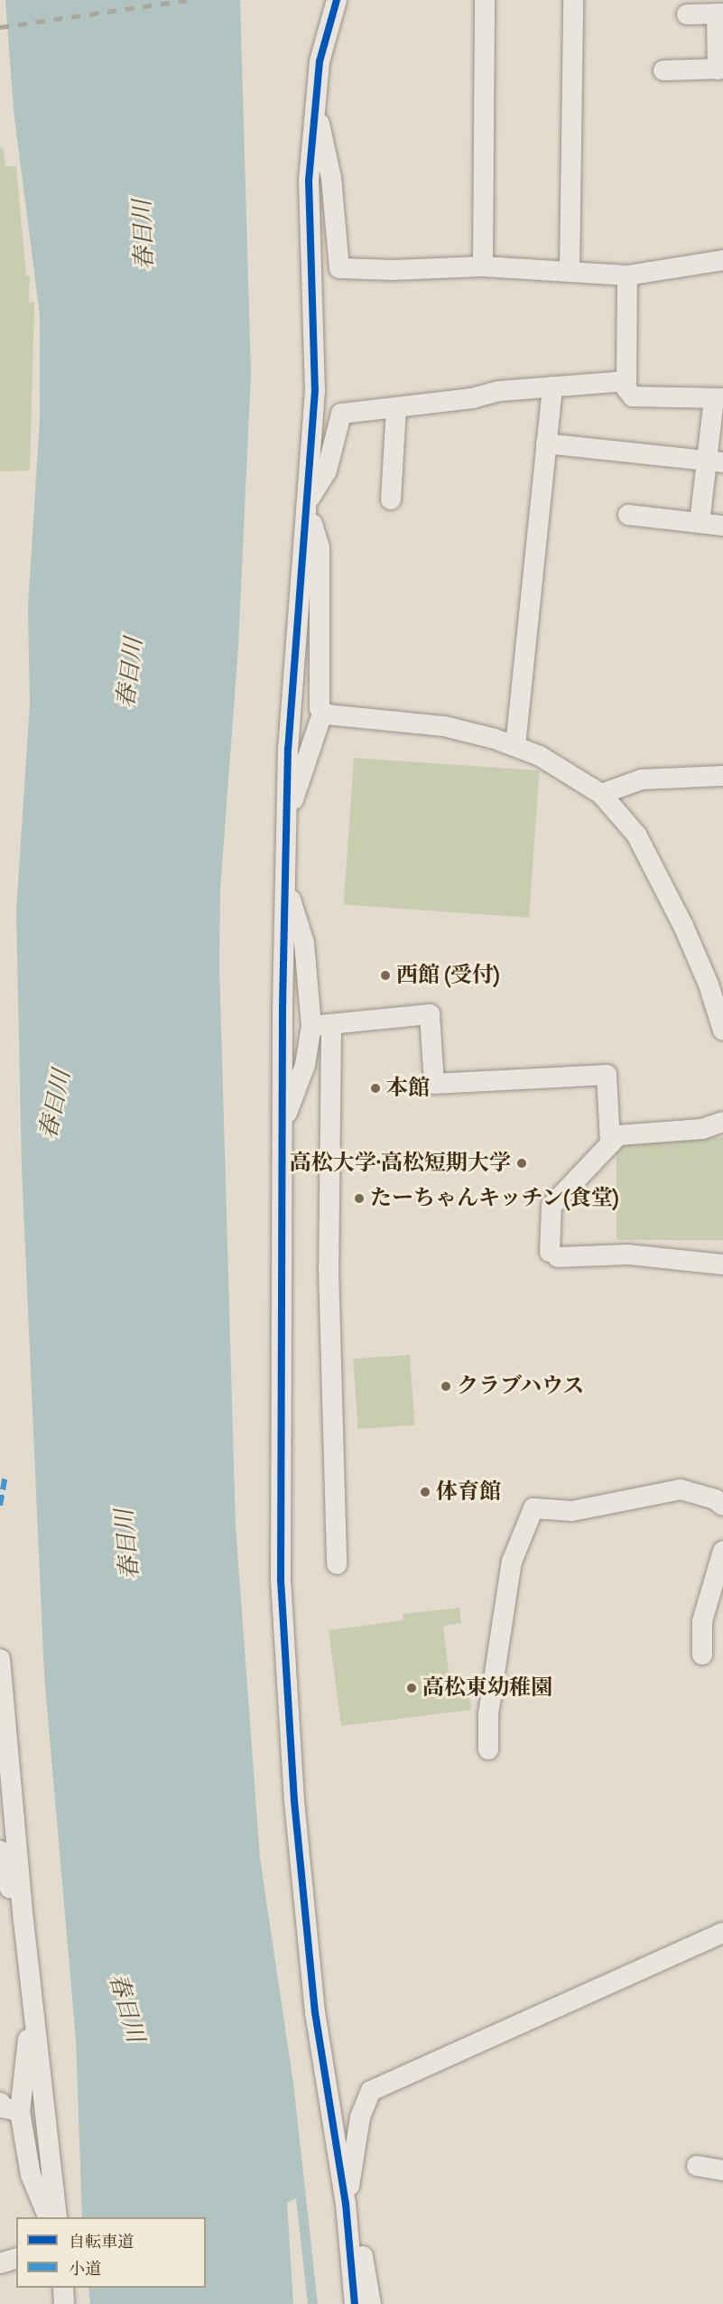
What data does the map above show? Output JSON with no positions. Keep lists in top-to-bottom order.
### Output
{
  "water": ["春日川"],
  "places": [
    "西館 (受付)",
    "本館",
    "高松大学·高松短期大学",
    "たーちゃんキッチン(食堂)",
    "クラブハウス",
    "体育館",
    "高松東幼稚園"
  ],
  "legend": ["自転車道", "小道"]
}
